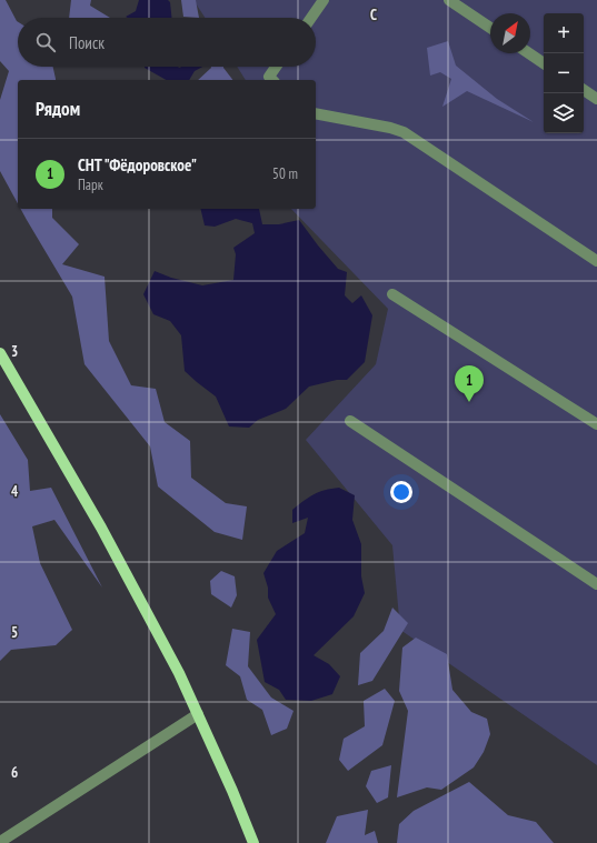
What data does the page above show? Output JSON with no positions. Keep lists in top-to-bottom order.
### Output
{
  "north": "top right",
  "page": {
    "map_buttons": ["+", "−"],
    "search": "Поиск",
    "heading": "Рядом",
    "list": [
      {
        "mark": "1",
        "name": "СНТ \"Фёдоровское\"",
        "note": "Парк",
        "value": "50 m"
      }
    ],
    "pins": "1"
  },
  "grid": {
    "columns": ["C"],
    "rows": [
      "3",
      "4",
      "5",
      "6"
    ]
  }
}
